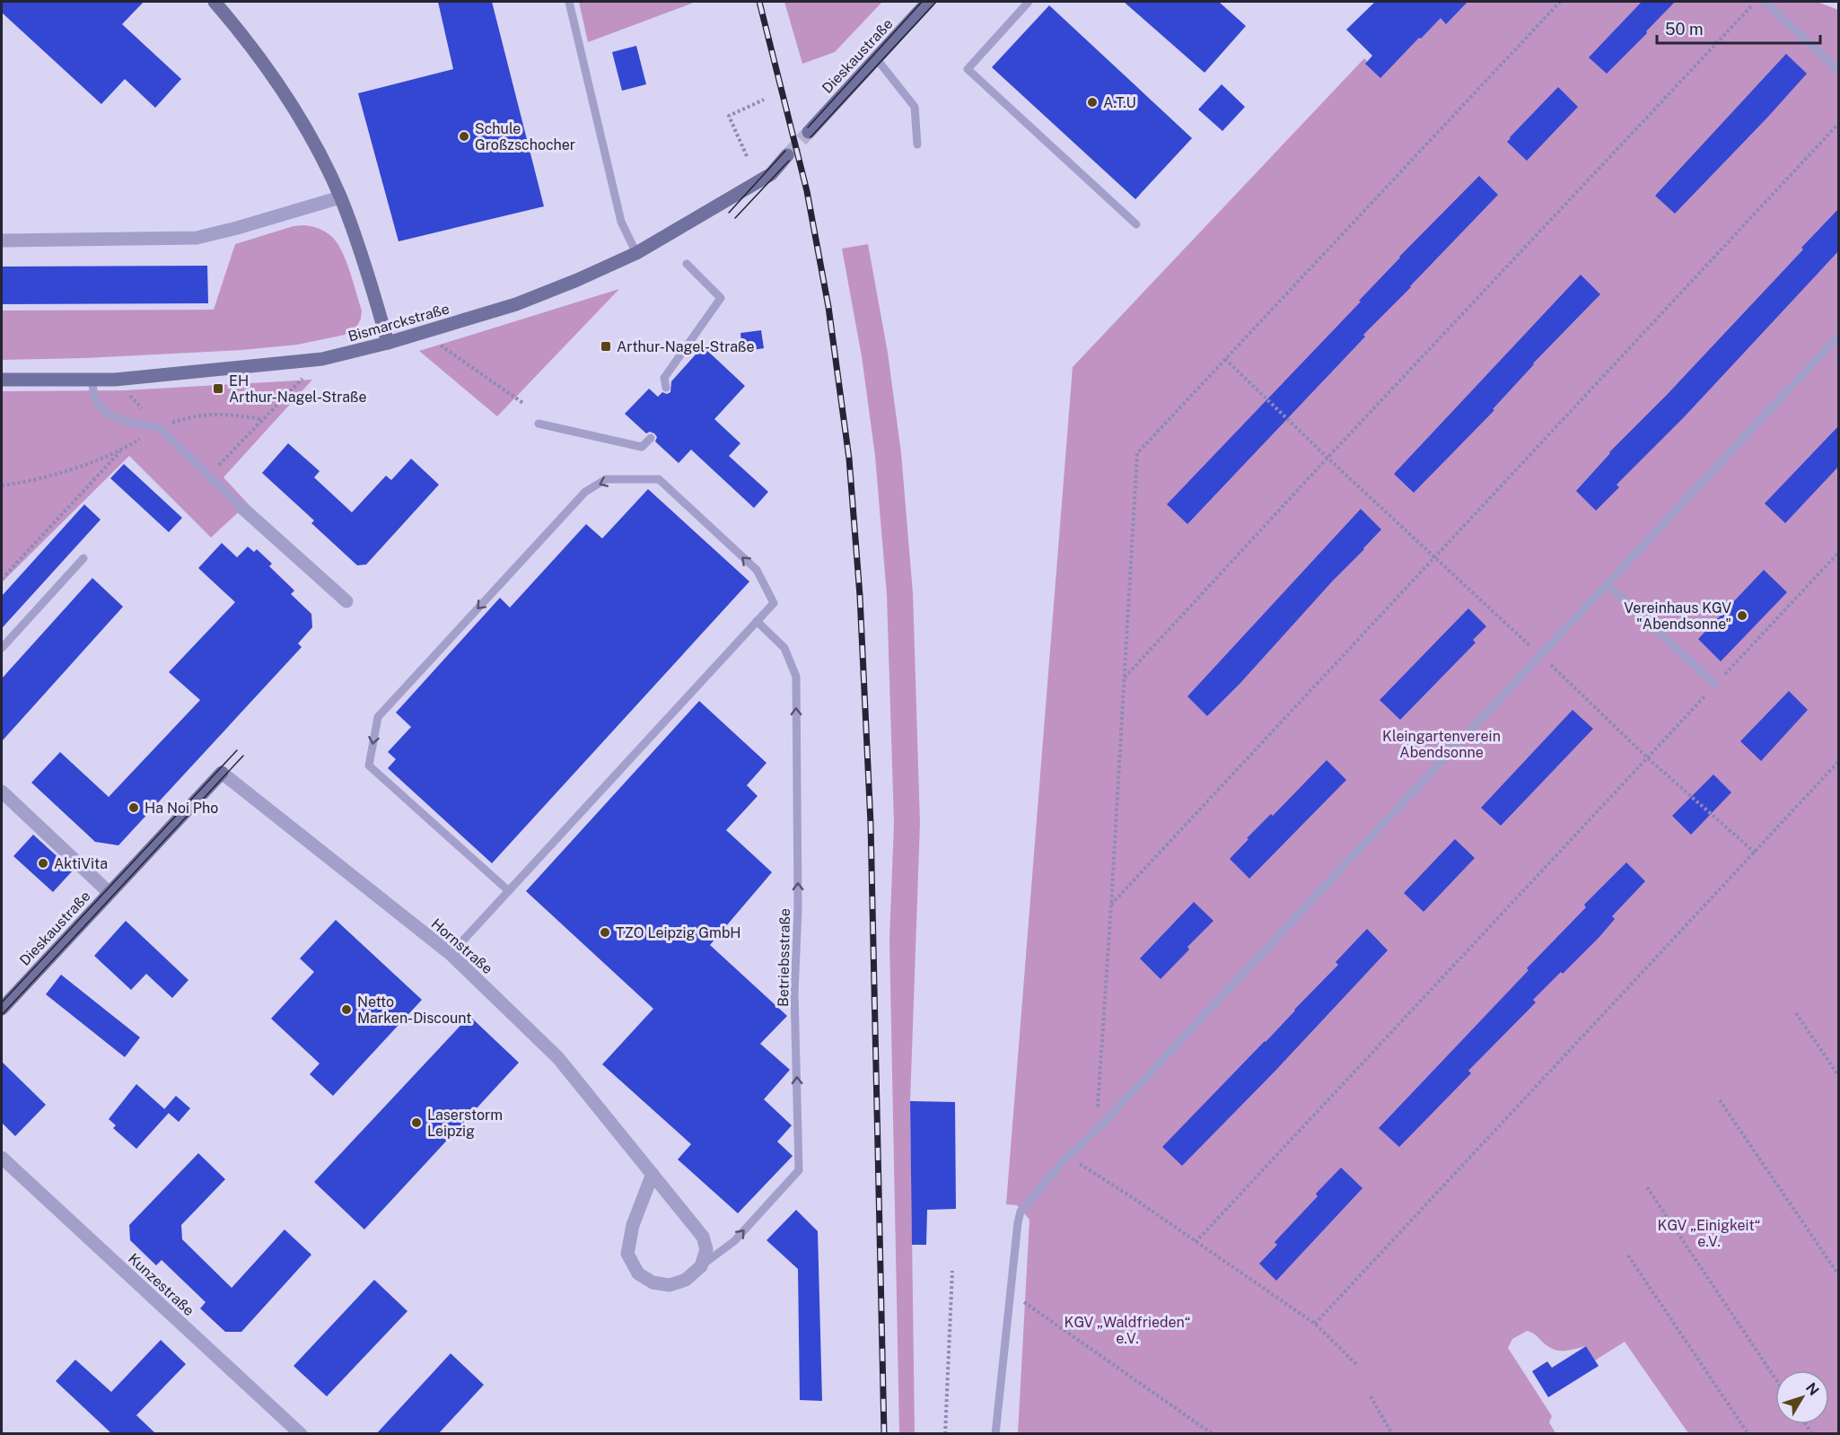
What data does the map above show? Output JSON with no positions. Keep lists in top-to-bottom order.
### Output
{
  "streets": {
    "street": [
      "Dieskaustraße",
      "Bismarckstraße",
      "Hornstraße",
      "Kunzestraße"
    ],
    "lane": ["Betriebsstraße"]
  },
  "crossings": [
    ["Dieskaustraße", "Hornstraße"],
    ["Hornstraße", "Betriebsstraße"]
  ],
  "one_way": ["Betriebsstraße"],
  "parks": ["Kleingartenverein Abendsonne", "KGV „Einigkeit“ e.V.", "KGV „Waldfrieden“ e.V."],
  "places": {
    "other": [
      "A.T.U",
      "Schule Großzschocher",
      "Vereinhaus KGV \"Abendsonne\"",
      "Ha Noi Pho",
      "AktiVita",
      "TZO Leipzig GmbH",
      "Netto Marken-Discount",
      "Laserstorm Leipzig"
    ],
    "transit": ["Arthur-Nagel-Straße", "EH Arthur-Nagel-Straße"]
  },
  "scale_bar": "50 m",
  "north": "top right"
}
